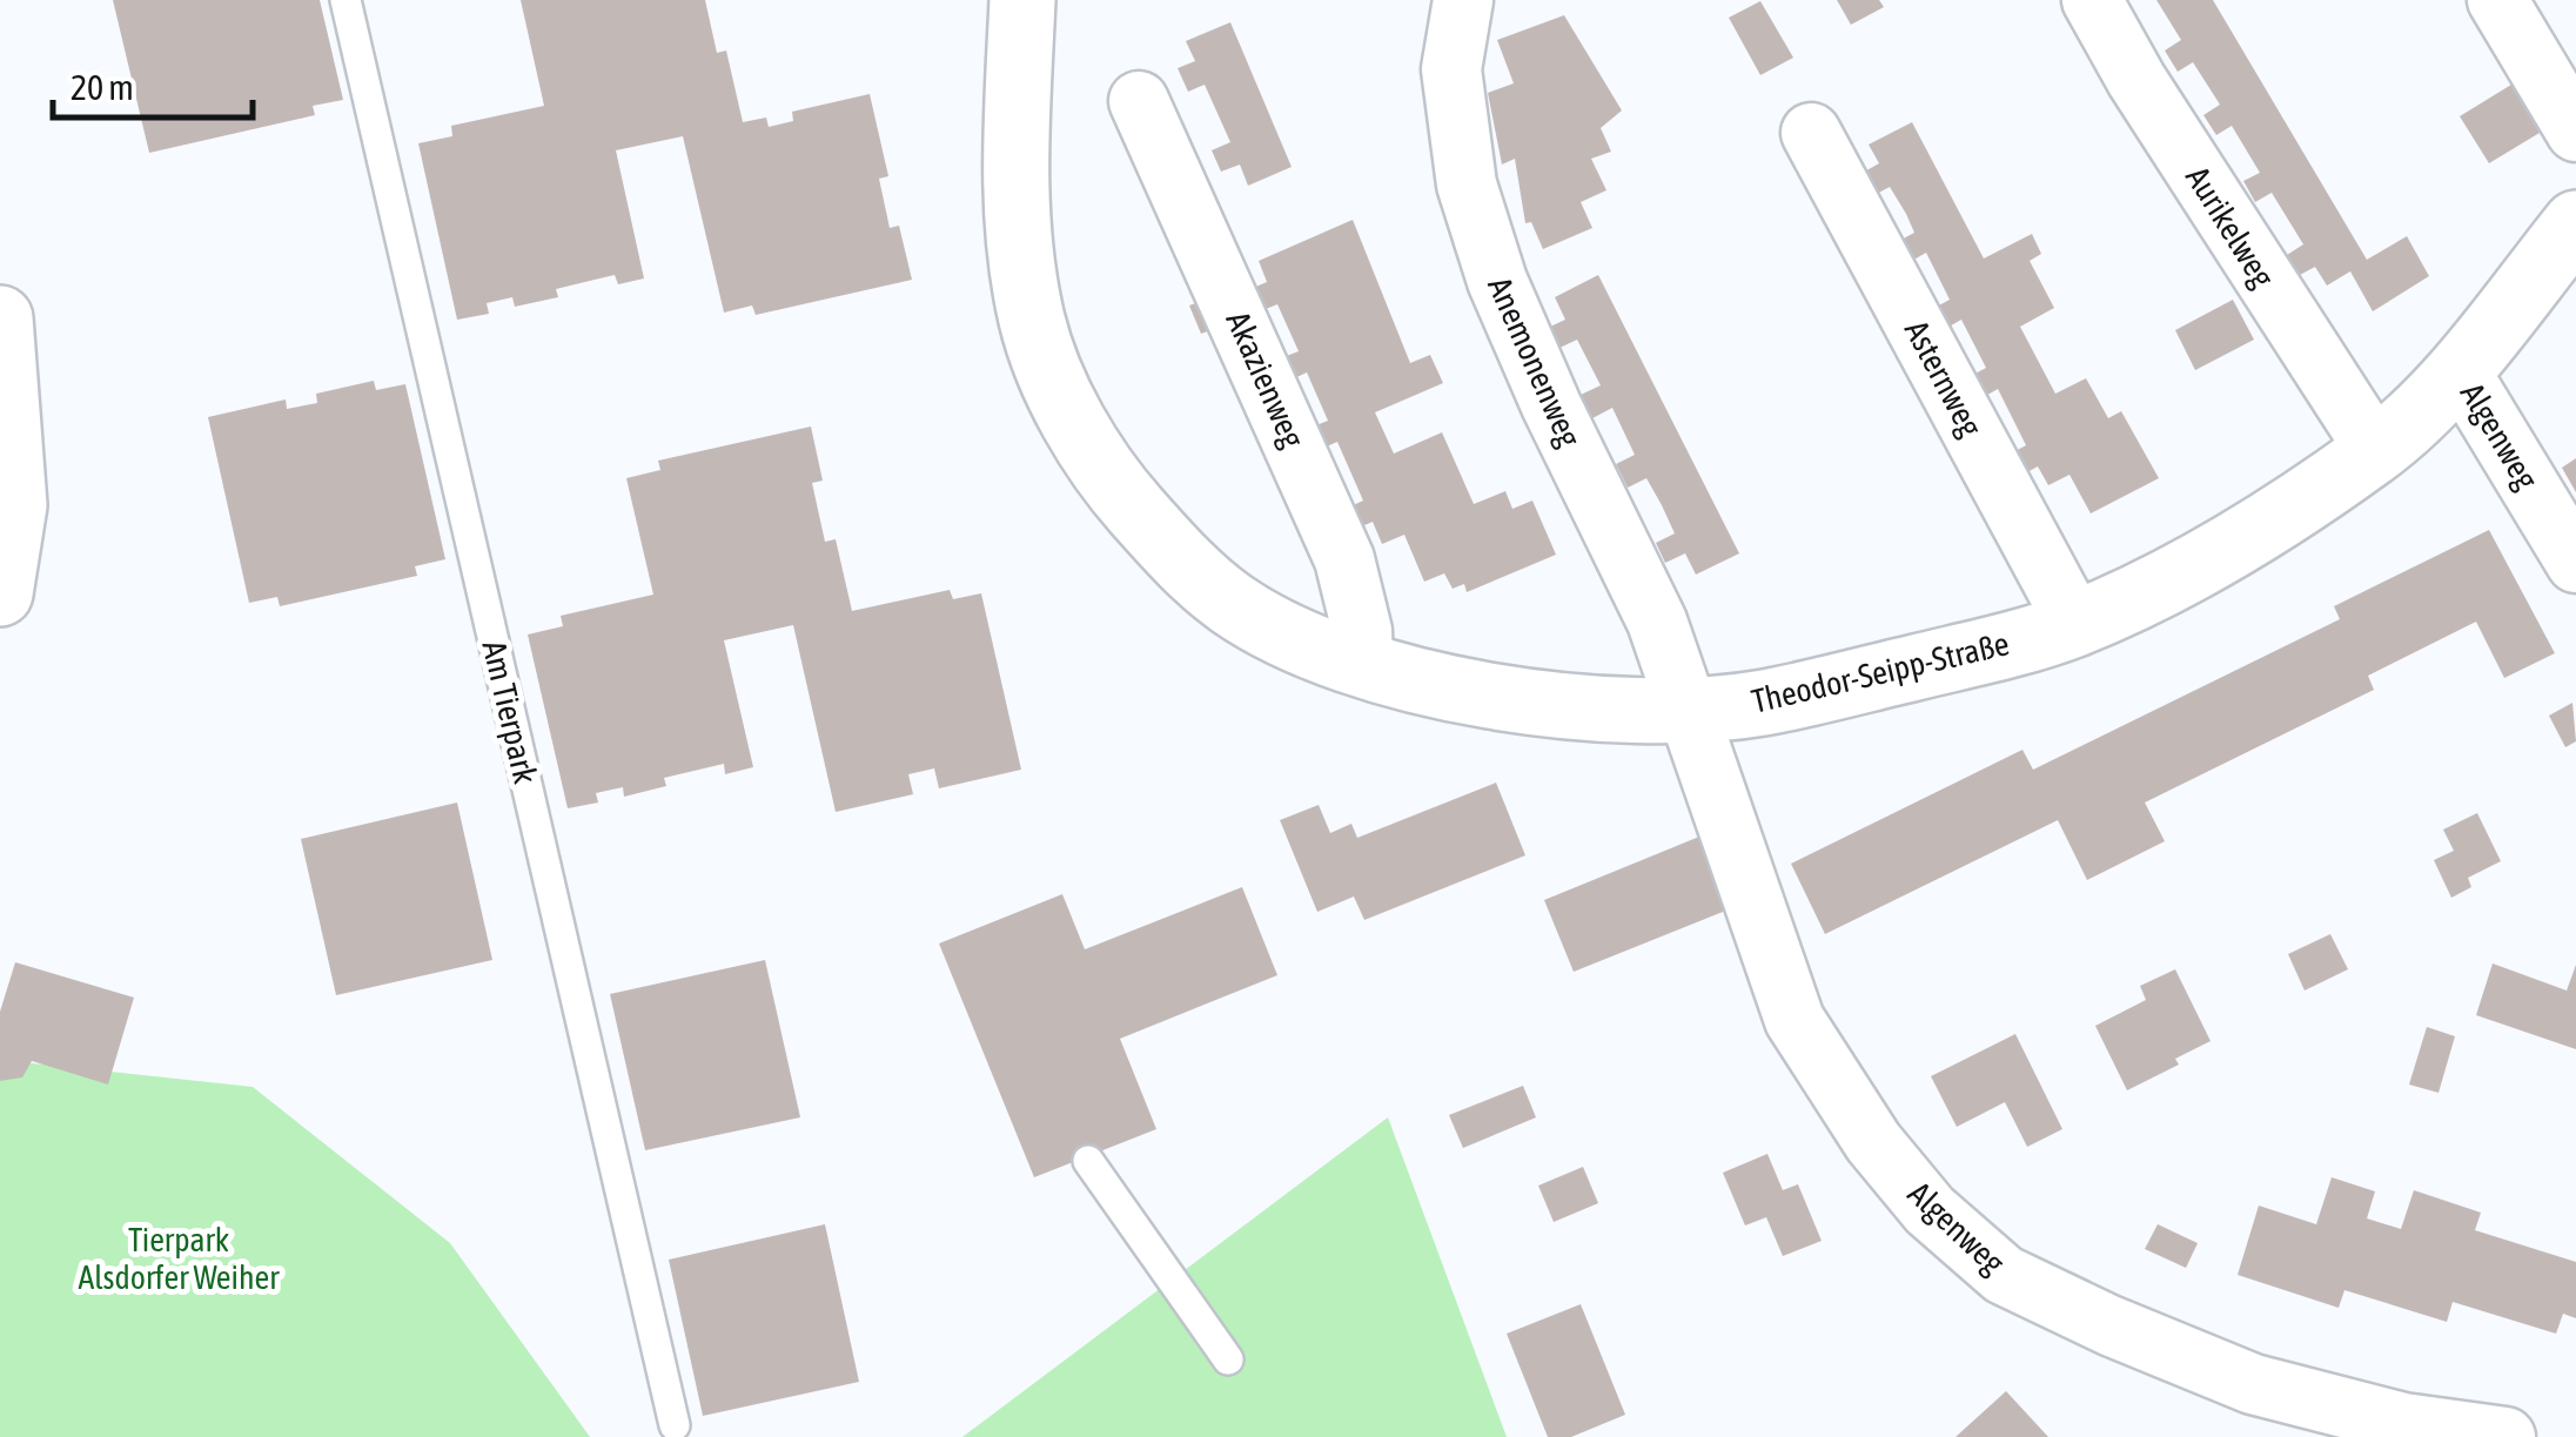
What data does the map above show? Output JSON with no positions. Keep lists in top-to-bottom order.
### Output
{
  "streets": {
    "street": [
      "Aurikelweg",
      "Anemonenweg",
      "Asternweg",
      "Akazienweg",
      "Algenweg",
      "Theodor-Seipp-Straße"
    ],
    "lane": ["Am Tierpark"]
  },
  "crossings": [
    ["Aurikelweg", "Theodor-Seipp-Straße"],
    ["Anemonenweg", "Algenweg"],
    ["Anemonenweg", "Theodor-Seipp-Straße"],
    ["Asternweg", "Theodor-Seipp-Straße"],
    ["Akazienweg", "Theodor-Seipp-Straße"],
    ["Algenweg", "Theodor-Seipp-Straße"]
  ],
  "parks": ["Tierpark Alsdorfer Weiher"],
  "scale_bar": "20 m"
}
